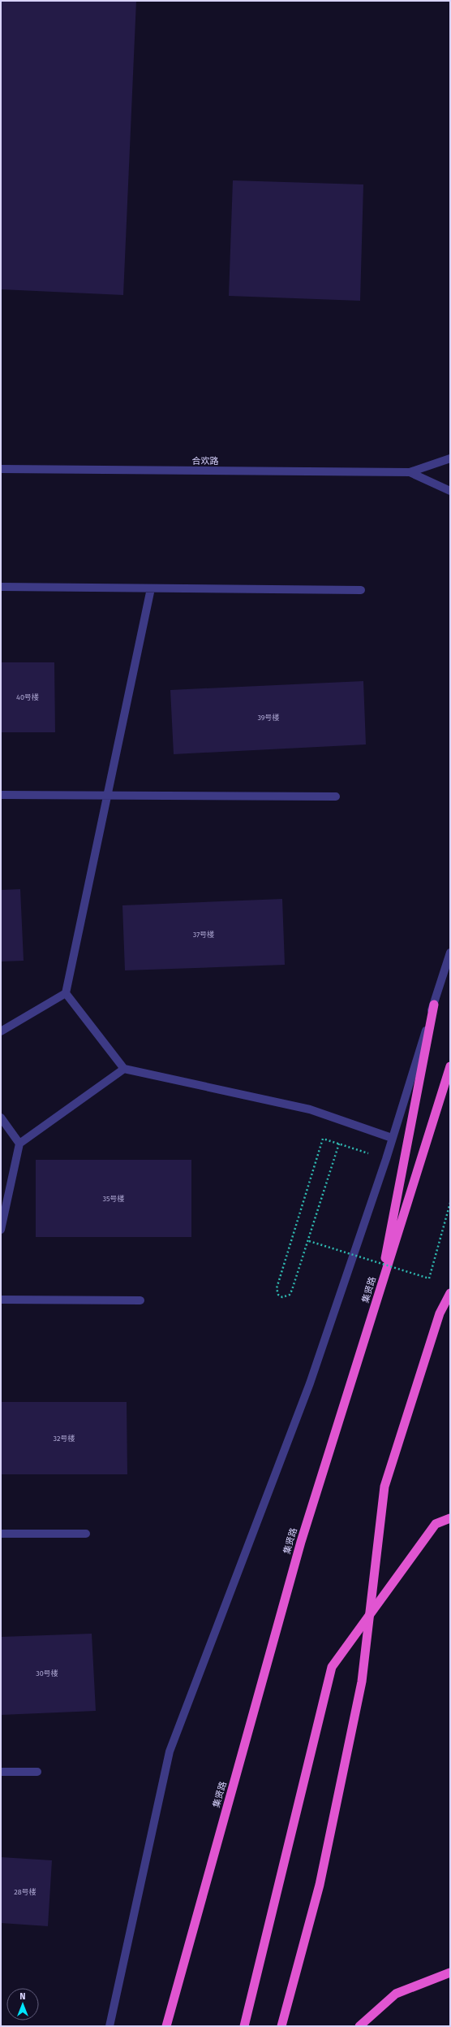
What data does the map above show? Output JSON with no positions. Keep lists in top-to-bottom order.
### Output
{
  "streets": {
    "highway": ["集贤路"],
    "street": ["合欢路"]
  },
  "house_numbers": [
    "40号楼",
    "39号楼",
    "37号楼",
    "35号楼",
    "32号楼",
    "30号楼",
    "28号楼"
  ],
  "north": "top"
}
